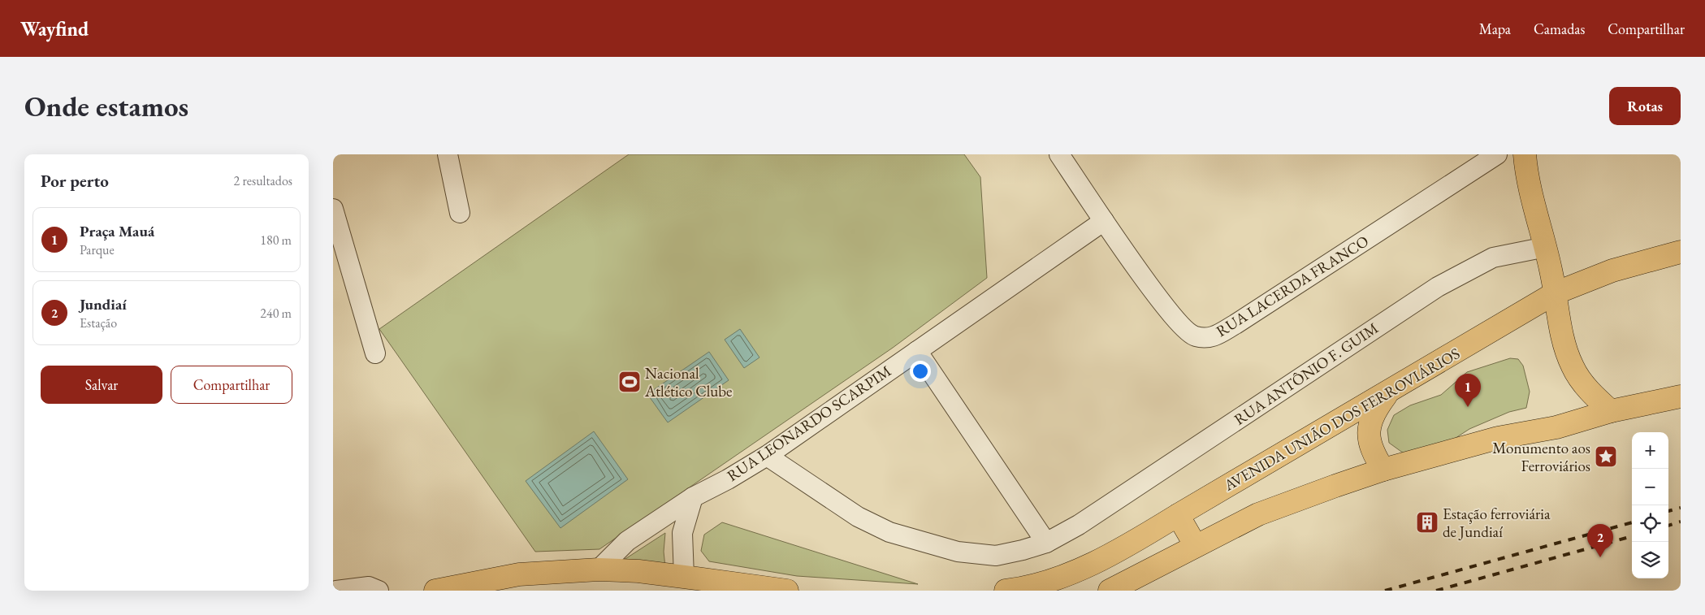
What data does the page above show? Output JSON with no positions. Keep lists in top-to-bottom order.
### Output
{
  "streets": {
    "main road": ["AVENIDA UNIÃO DOS FERROVIÁRIOS"],
    "street": ["RUA LACERDA FRANCO", "RUA ANTÔNIO F. GUIM", "RUA LEONARDO SCARPIM"]
  },
  "crossings": [
    ["RUA LACERDA FRANCO", "RUA LEONARDO SCARPIM"],
    ["RUA ANTÔNIO F. GUIM", "RUA LEONARDO SCARPIM"]
  ],
  "places": {
    "sports": ["Nacional Atlético Clube"],
    "place": ["Monumento aos Ferroviários"],
    "building": ["Estação ferroviária de Jundiaí"]
  },
  "page": {
    "header": "Wayfind",
    "nav": ["Mapa", "Camadas", "Compartilhar"],
    "buttons": [
      "Rotas",
      ["Salvar", "Compartilhar"]
    ],
    "title": "Onde estamos",
    "heading": ["Por perto", "2 resultados"],
    "list": [
      {
        "mark": "1",
        "name": "Praça Mauá",
        "note": "Parque",
        "value": "180 m"
      },
      {
        "mark": "2",
        "name": "Jundiaí",
        "note": "Estação",
        "value": "240 m"
      }
    ],
    "pins": ["1", "2"],
    "map_buttons": ["+", "−"]
  }
}
